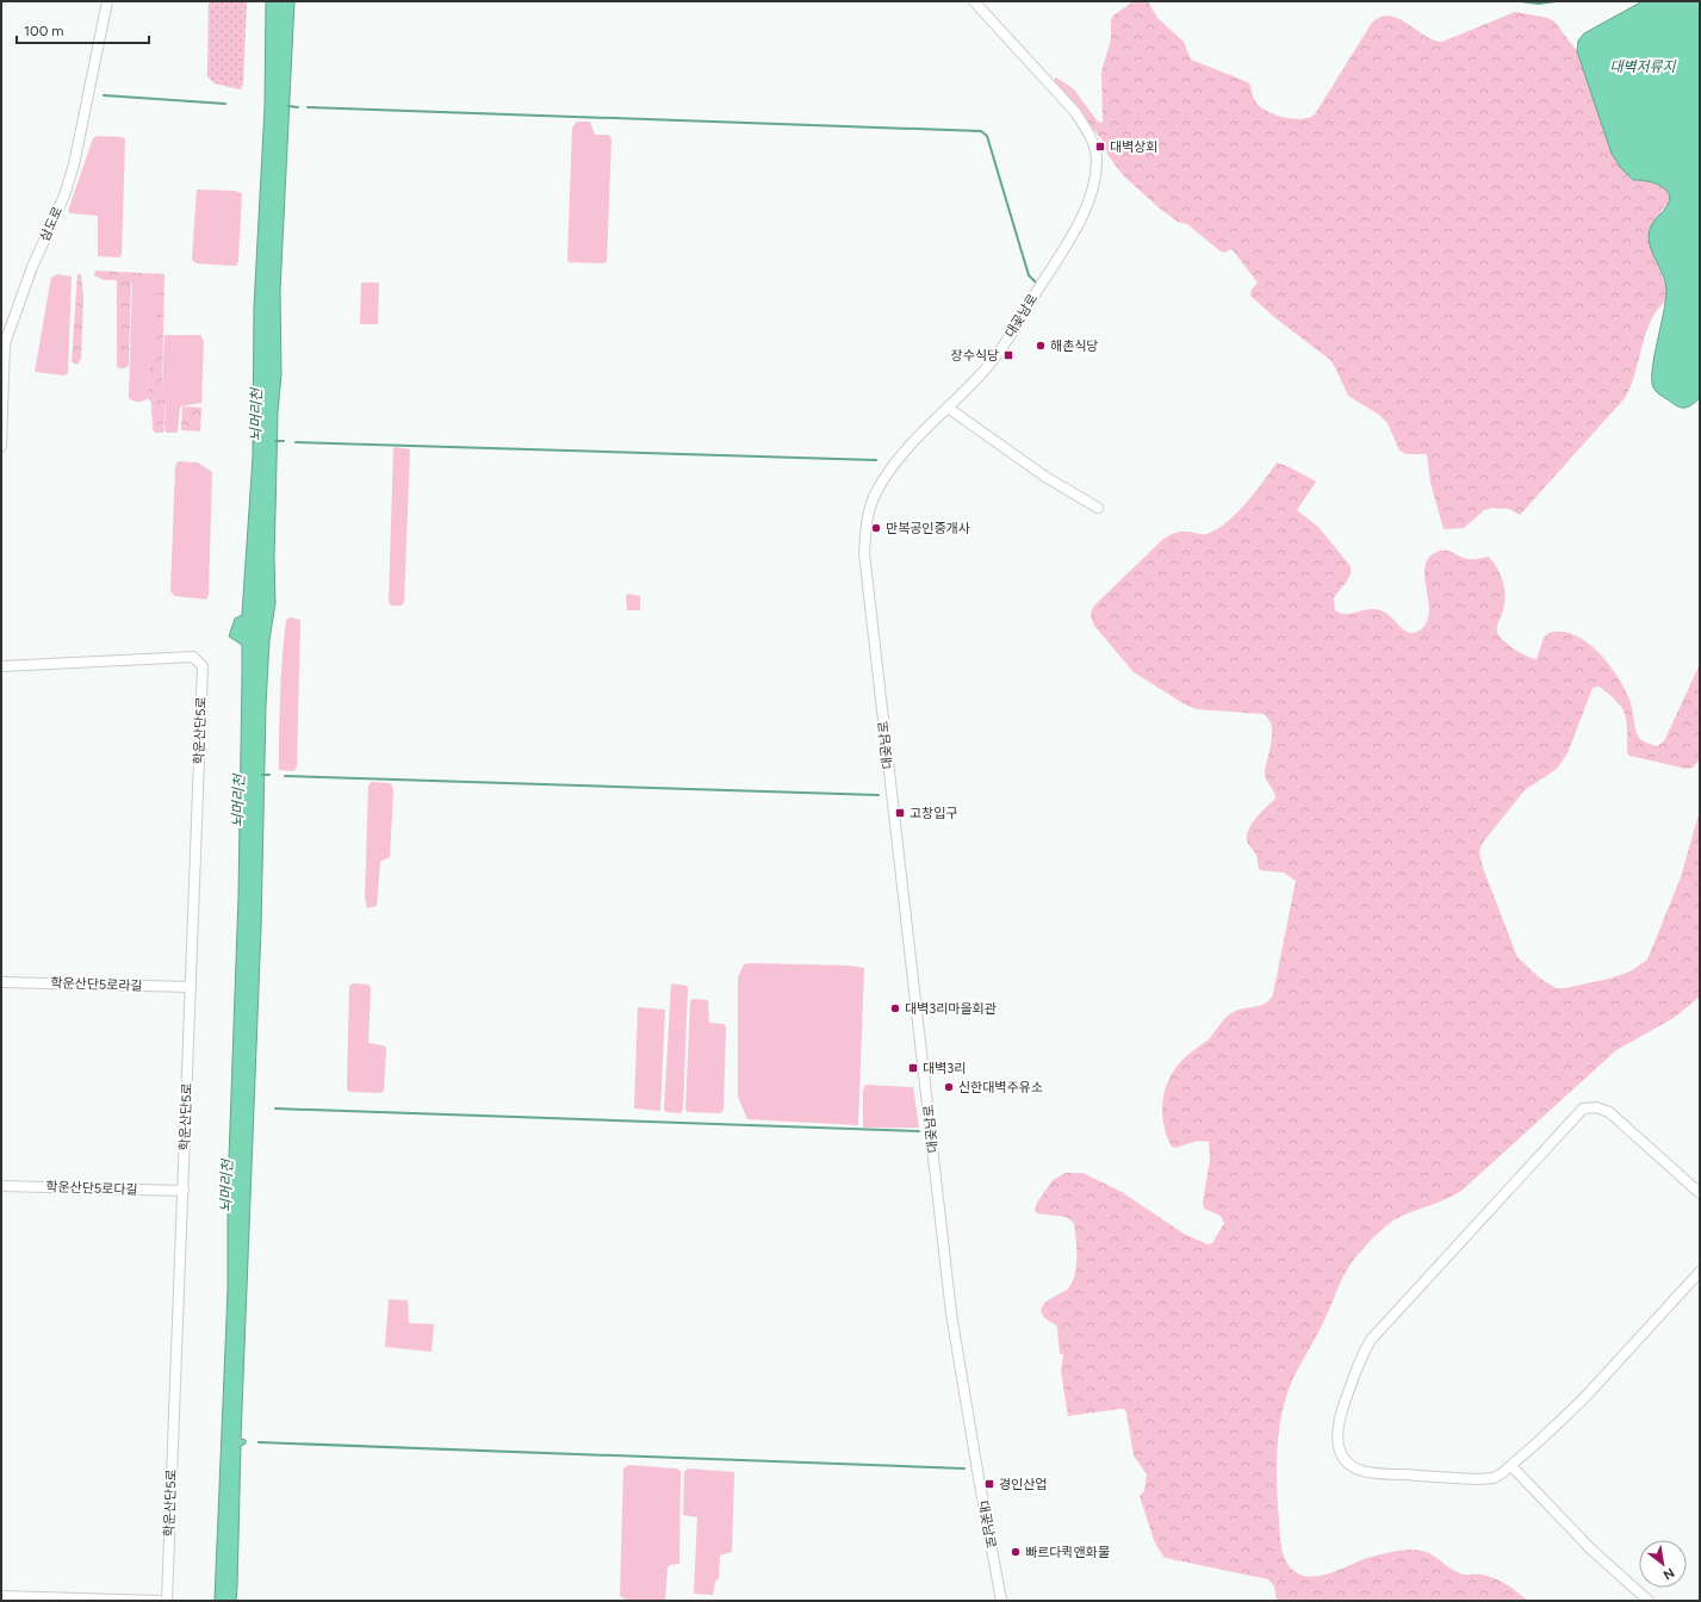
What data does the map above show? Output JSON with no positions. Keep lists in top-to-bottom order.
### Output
{
  "streets": {
    "street": [
      "삼도로",
      "대곶남로",
      "학운산단5로",
      "학운산단5로라길",
      "학운산단5로다길"
    ]
  },
  "crossings": [
    ["학운산단5로", "학운산단5로라길"],
    ["학운산단5로", "학운산단5로다길"]
  ],
  "water": ["대벽저류지", "뇌머리천"],
  "places": {
    "transit": [
      "대벽상회",
      "장수식당",
      "고창입구",
      "대벽3리",
      "경인산업"
    ],
    "other": [
      "해촌식당",
      "만복공인중개사",
      "대벽3리마을회관",
      "신한대벽주유소",
      "빠르다퀵앤화물"
    ]
  },
  "scale_bar": "100 m",
  "north": "bottom right"
}
